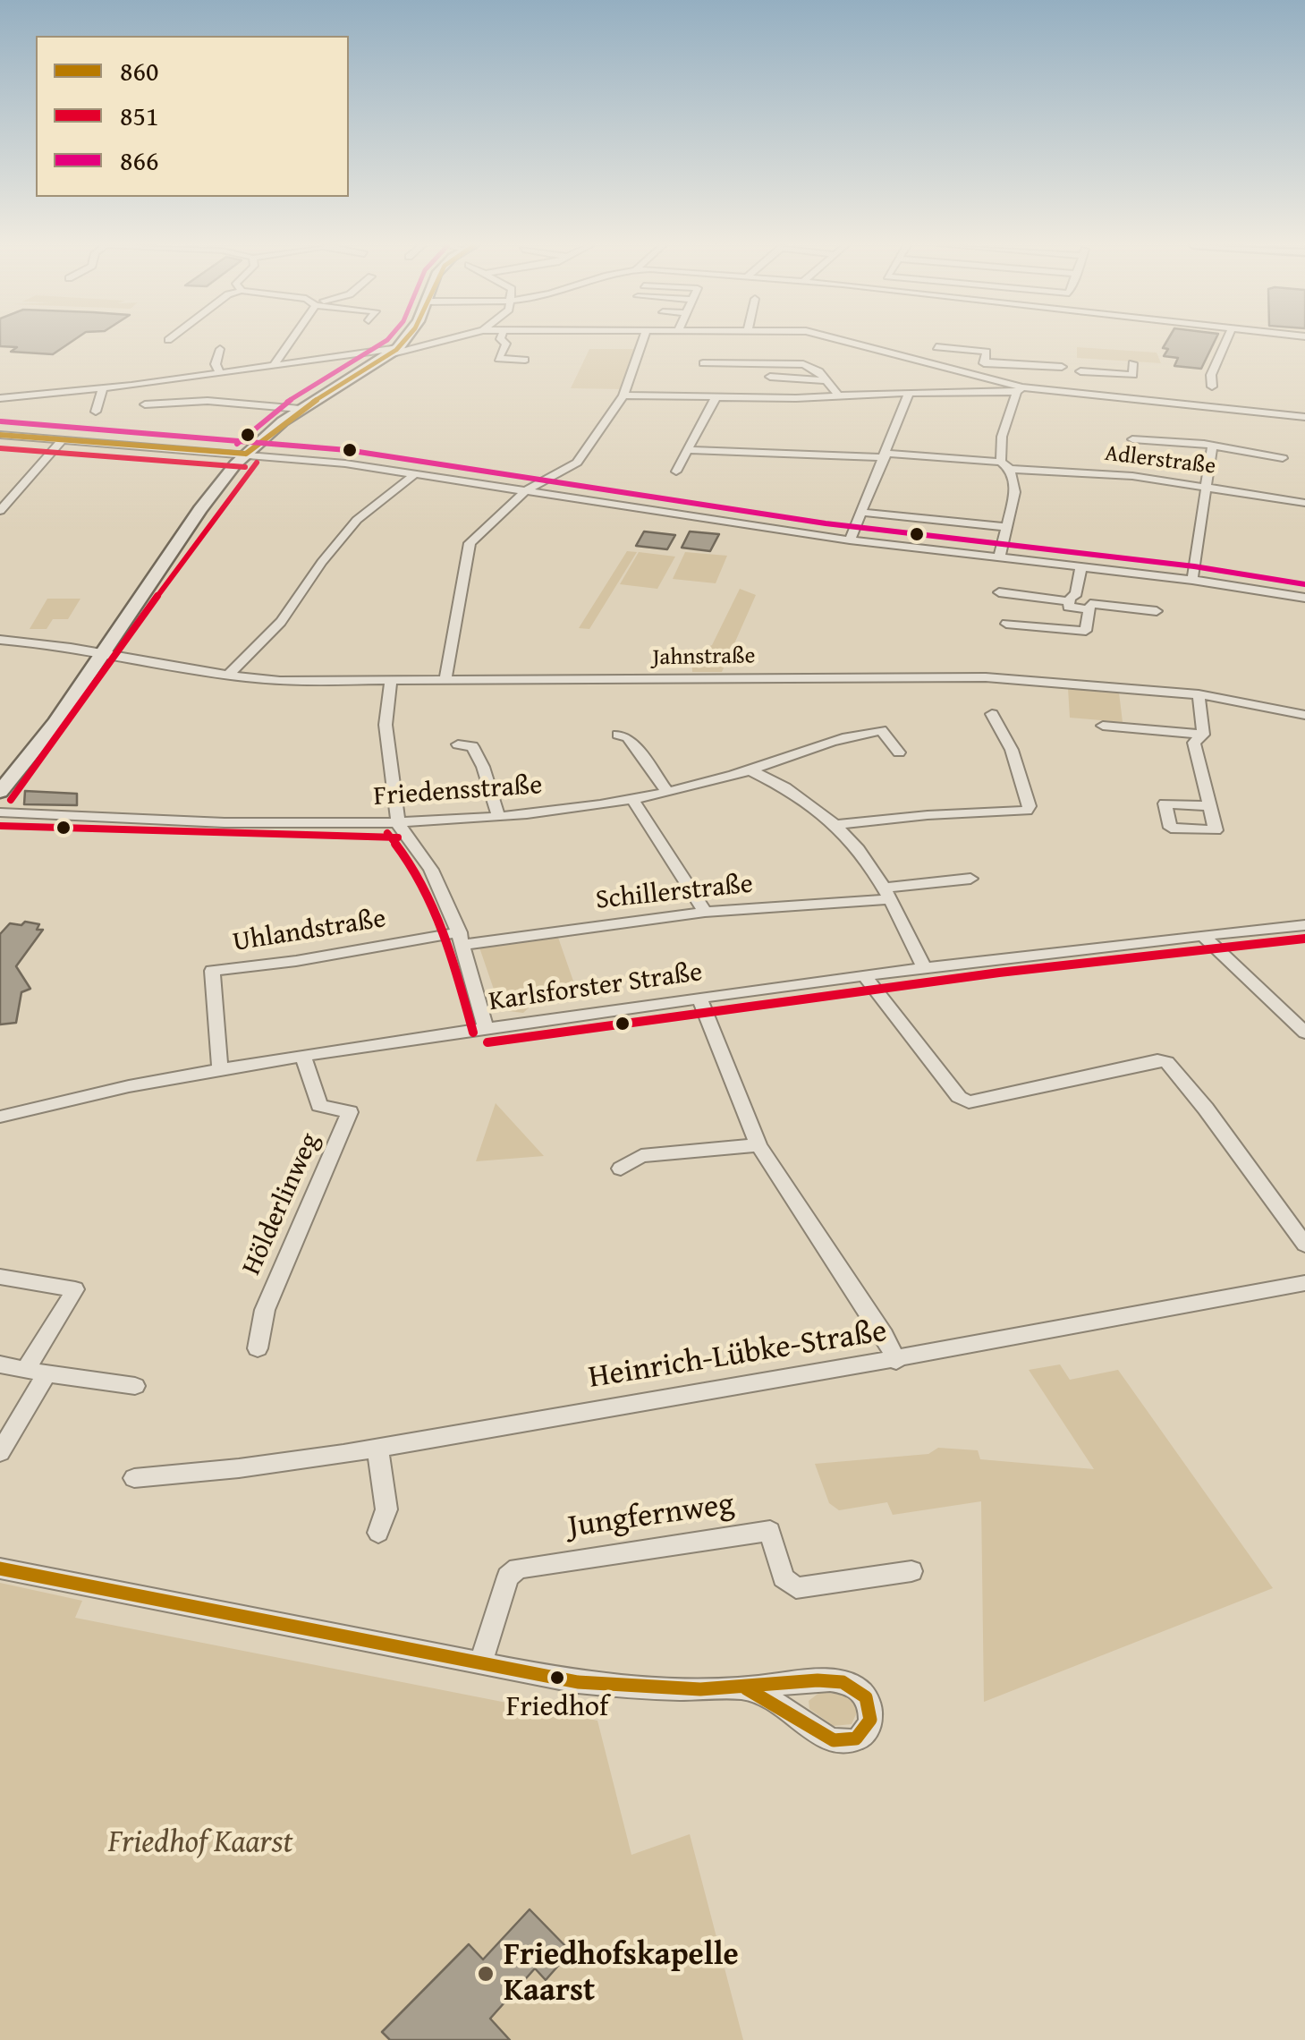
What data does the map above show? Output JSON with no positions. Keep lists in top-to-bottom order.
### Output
{
  "streets": {
    "street": [
      "Adlerstraße",
      "Jahnstraße",
      "Friedensstraße",
      "Schillerstraße",
      "Uhlandstraße",
      "Karlsforster Straße",
      "Hölderlinweg",
      "Heinrich-Lübke-Straße",
      "Jungfernweg"
    ]
  },
  "crossings": [
    ["Schillerstraße", "Uhlandstraße"],
    ["Uhlandstraße", "Karlsforster Straße"],
    ["Karlsforster Straße", "Hölderlinweg"]
  ],
  "parks": ["Friedhof Kaarst"],
  "places": ["Friedhof", "Friedhofskapelle Kaarst"],
  "lines": ["transit line 860", "transit line 866", "transit line 851"],
  "legend": ["860", "851", "866"]
}
